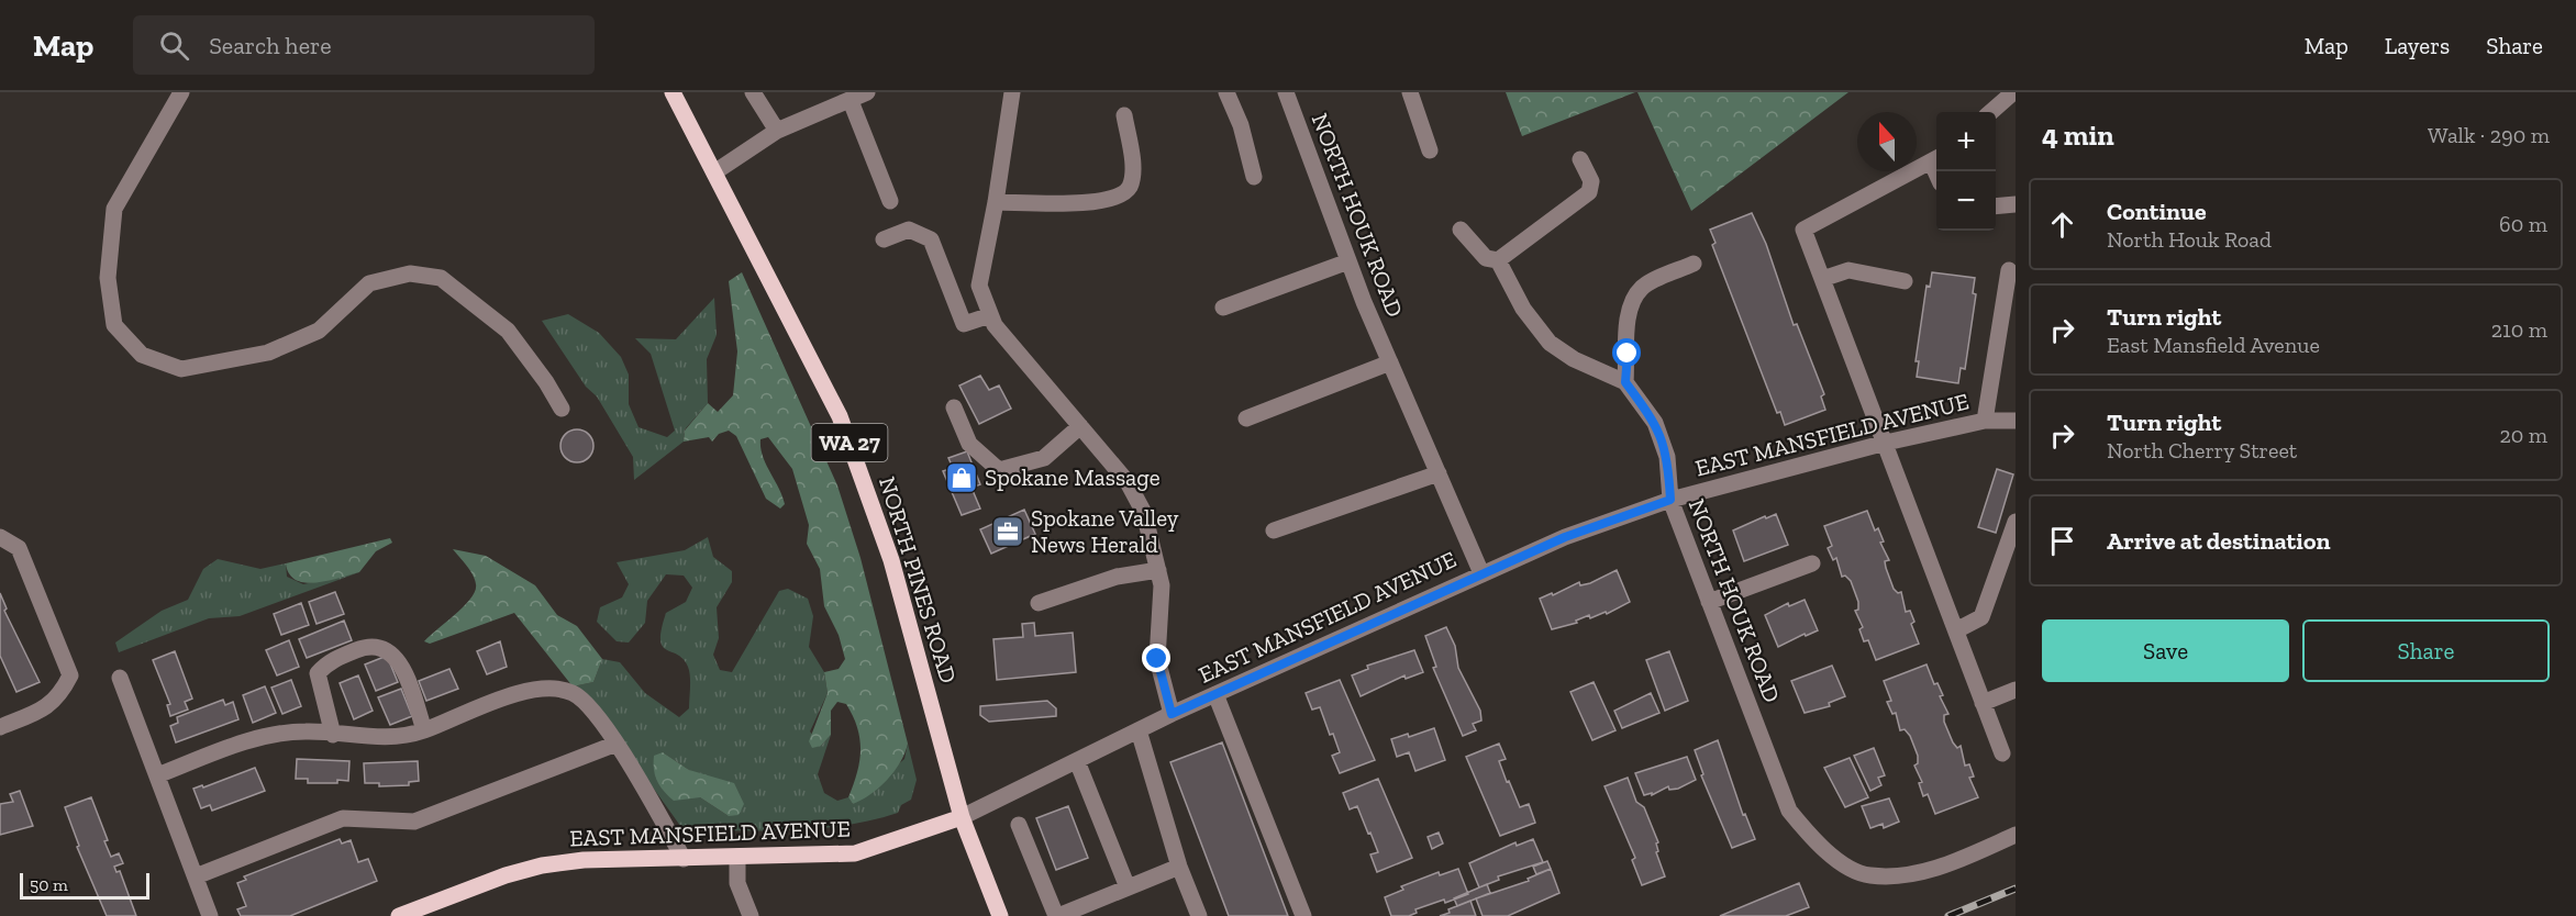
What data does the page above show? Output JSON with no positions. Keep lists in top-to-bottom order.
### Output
{
  "streets": {
    "main road": ["EAST MANSFIELD AVENUE", "WA 27", "NORTH PINES ROAD"],
    "street": ["NORTH HOUK ROAD"]
  },
  "crossings": [
    ["NORTH HOUK ROAD", "EAST MANSFIELD AVENUE"],
    ["EAST MANSFIELD AVENUE", "NORTH PINES ROAD"]
  ],
  "places": {
    "shop": ["Spokane Massage"],
    "office": ["Spokane Valley News Herald"]
  },
  "scale_bar": "50 m",
  "north": "top",
  "page": {
    "header": "Map",
    "search": "Search here",
    "nav": ["Map", "Layers", "Share"],
    "heading": ["4 min", "Walk · 290 m"],
    "map_buttons": ["+", "−"],
    "list": [
      ["Continue", "North Houk Road", "60 m"],
      ["Turn right", "East Mansfield Avenue", "210 m"],
      ["Turn right", "North Cherry Street", "20 m"],
      "Arrive at destination"
    ],
    "buttons": ["Save", "Share"],
    "scale": "50 m"
  }
}
